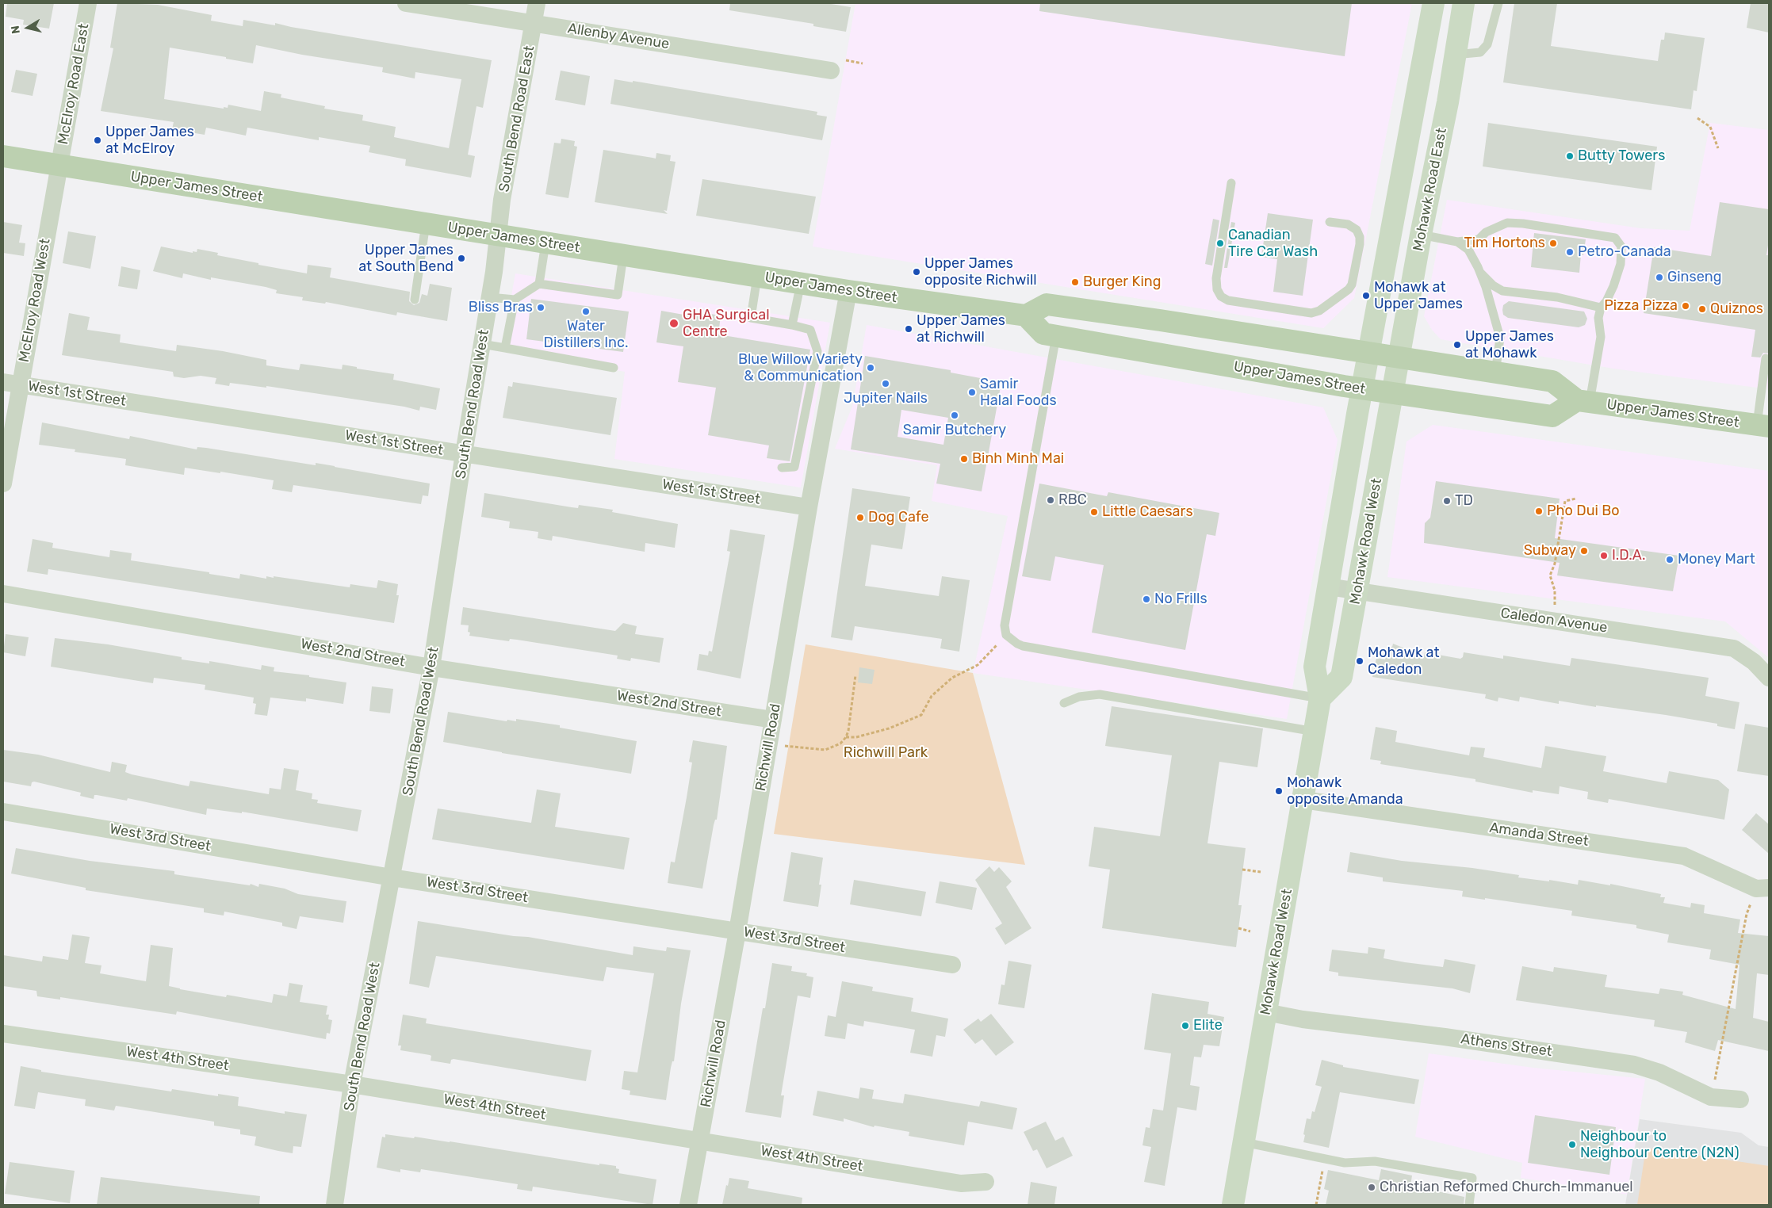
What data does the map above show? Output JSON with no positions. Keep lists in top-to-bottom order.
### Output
{
  "streets": {
    "main road": ["Upper James Street", "Mohawk Road East", "Mohawk Road West"],
    "street": [
      "Allenby Avenue",
      "McElroy Road East",
      "South Bend Road East",
      "McElroy Road West",
      "West 1st Street",
      "South Bend Road West",
      "Caledon Avenue",
      "West 2nd Street",
      "Richwill Road",
      "Amanda Street",
      "West 3rd Street",
      "Athens Street",
      "West 4th Street"
    ]
  },
  "crossings": [
    ["Allenby Avenue", "South Bend Road East"],
    ["McElroy Road East", "Upper James Street"],
    ["McElroy Road East", "McElroy Road West"],
    ["South Bend Road East", "Upper James Street"],
    ["South Bend Road East", "South Bend Road West"],
    ["Upper James Street", "Mohawk Road East"],
    ["Upper James Street", "McElroy Road West"],
    ["Upper James Street", "South Bend Road West"],
    ["Upper James Street", "Mohawk Road West"],
    ["Upper James Street", "Richwill Road"],
    ["Mohawk Road East", "Mohawk Road West"],
    ["McElroy Road West", "West 1st Street"],
    ["West 1st Street", "South Bend Road West"],
    ["West 1st Street", "Richwill Road"],
    ["South Bend Road West", "West 2nd Street"],
    ["South Bend Road West", "West 3rd Street"],
    ["South Bend Road West", "West 4th Street"],
    ["Mohawk Road West", "Caledon Avenue"],
    ["Mohawk Road West", "Amanda Street"],
    ["Mohawk Road West", "Athens Street"],
    ["West 2nd Street", "Richwill Road"],
    ["Richwill Road", "West 3rd Street"],
    ["Richwill Road", "West 4th Street"]
  ],
  "parks": ["Richwill Park"],
  "places": [
    "Upper James at McElroy",
    "Butty Towers",
    "Canadian Tire Car Wash",
    "Tim Hortons",
    "Petro-Canada",
    "Upper James at South Bend",
    "Upper James opposite Richwill",
    "Ginseng",
    "Burger King",
    "Mohawk at Upper James",
    "Pizza Pizza",
    "Bliss Bras",
    "Quiznos",
    "Water Distillers Inc.",
    "GHA Surgical Centre",
    "Upper James at Richwill",
    "Upper James at Mohawk",
    "Blue Willow Variety & Communication",
    "Jupiter Nails",
    "Samir Halal Foods",
    "Samir Butchery",
    "Binh Minh Mai",
    "RBC",
    "TD",
    "Pho Dui Bo",
    "Little Caesars",
    "Dog Cafe",
    "Subway",
    "I.D.A.",
    "Money Mart",
    "No Frills",
    "Mohawk at Caledon",
    "Mohawk opposite Amanda",
    "Elite",
    "Neighbour to Neighbour Centre (N2N)",
    "Christian Reformed Church-Immanuel"
  ],
  "north": "left"
}
